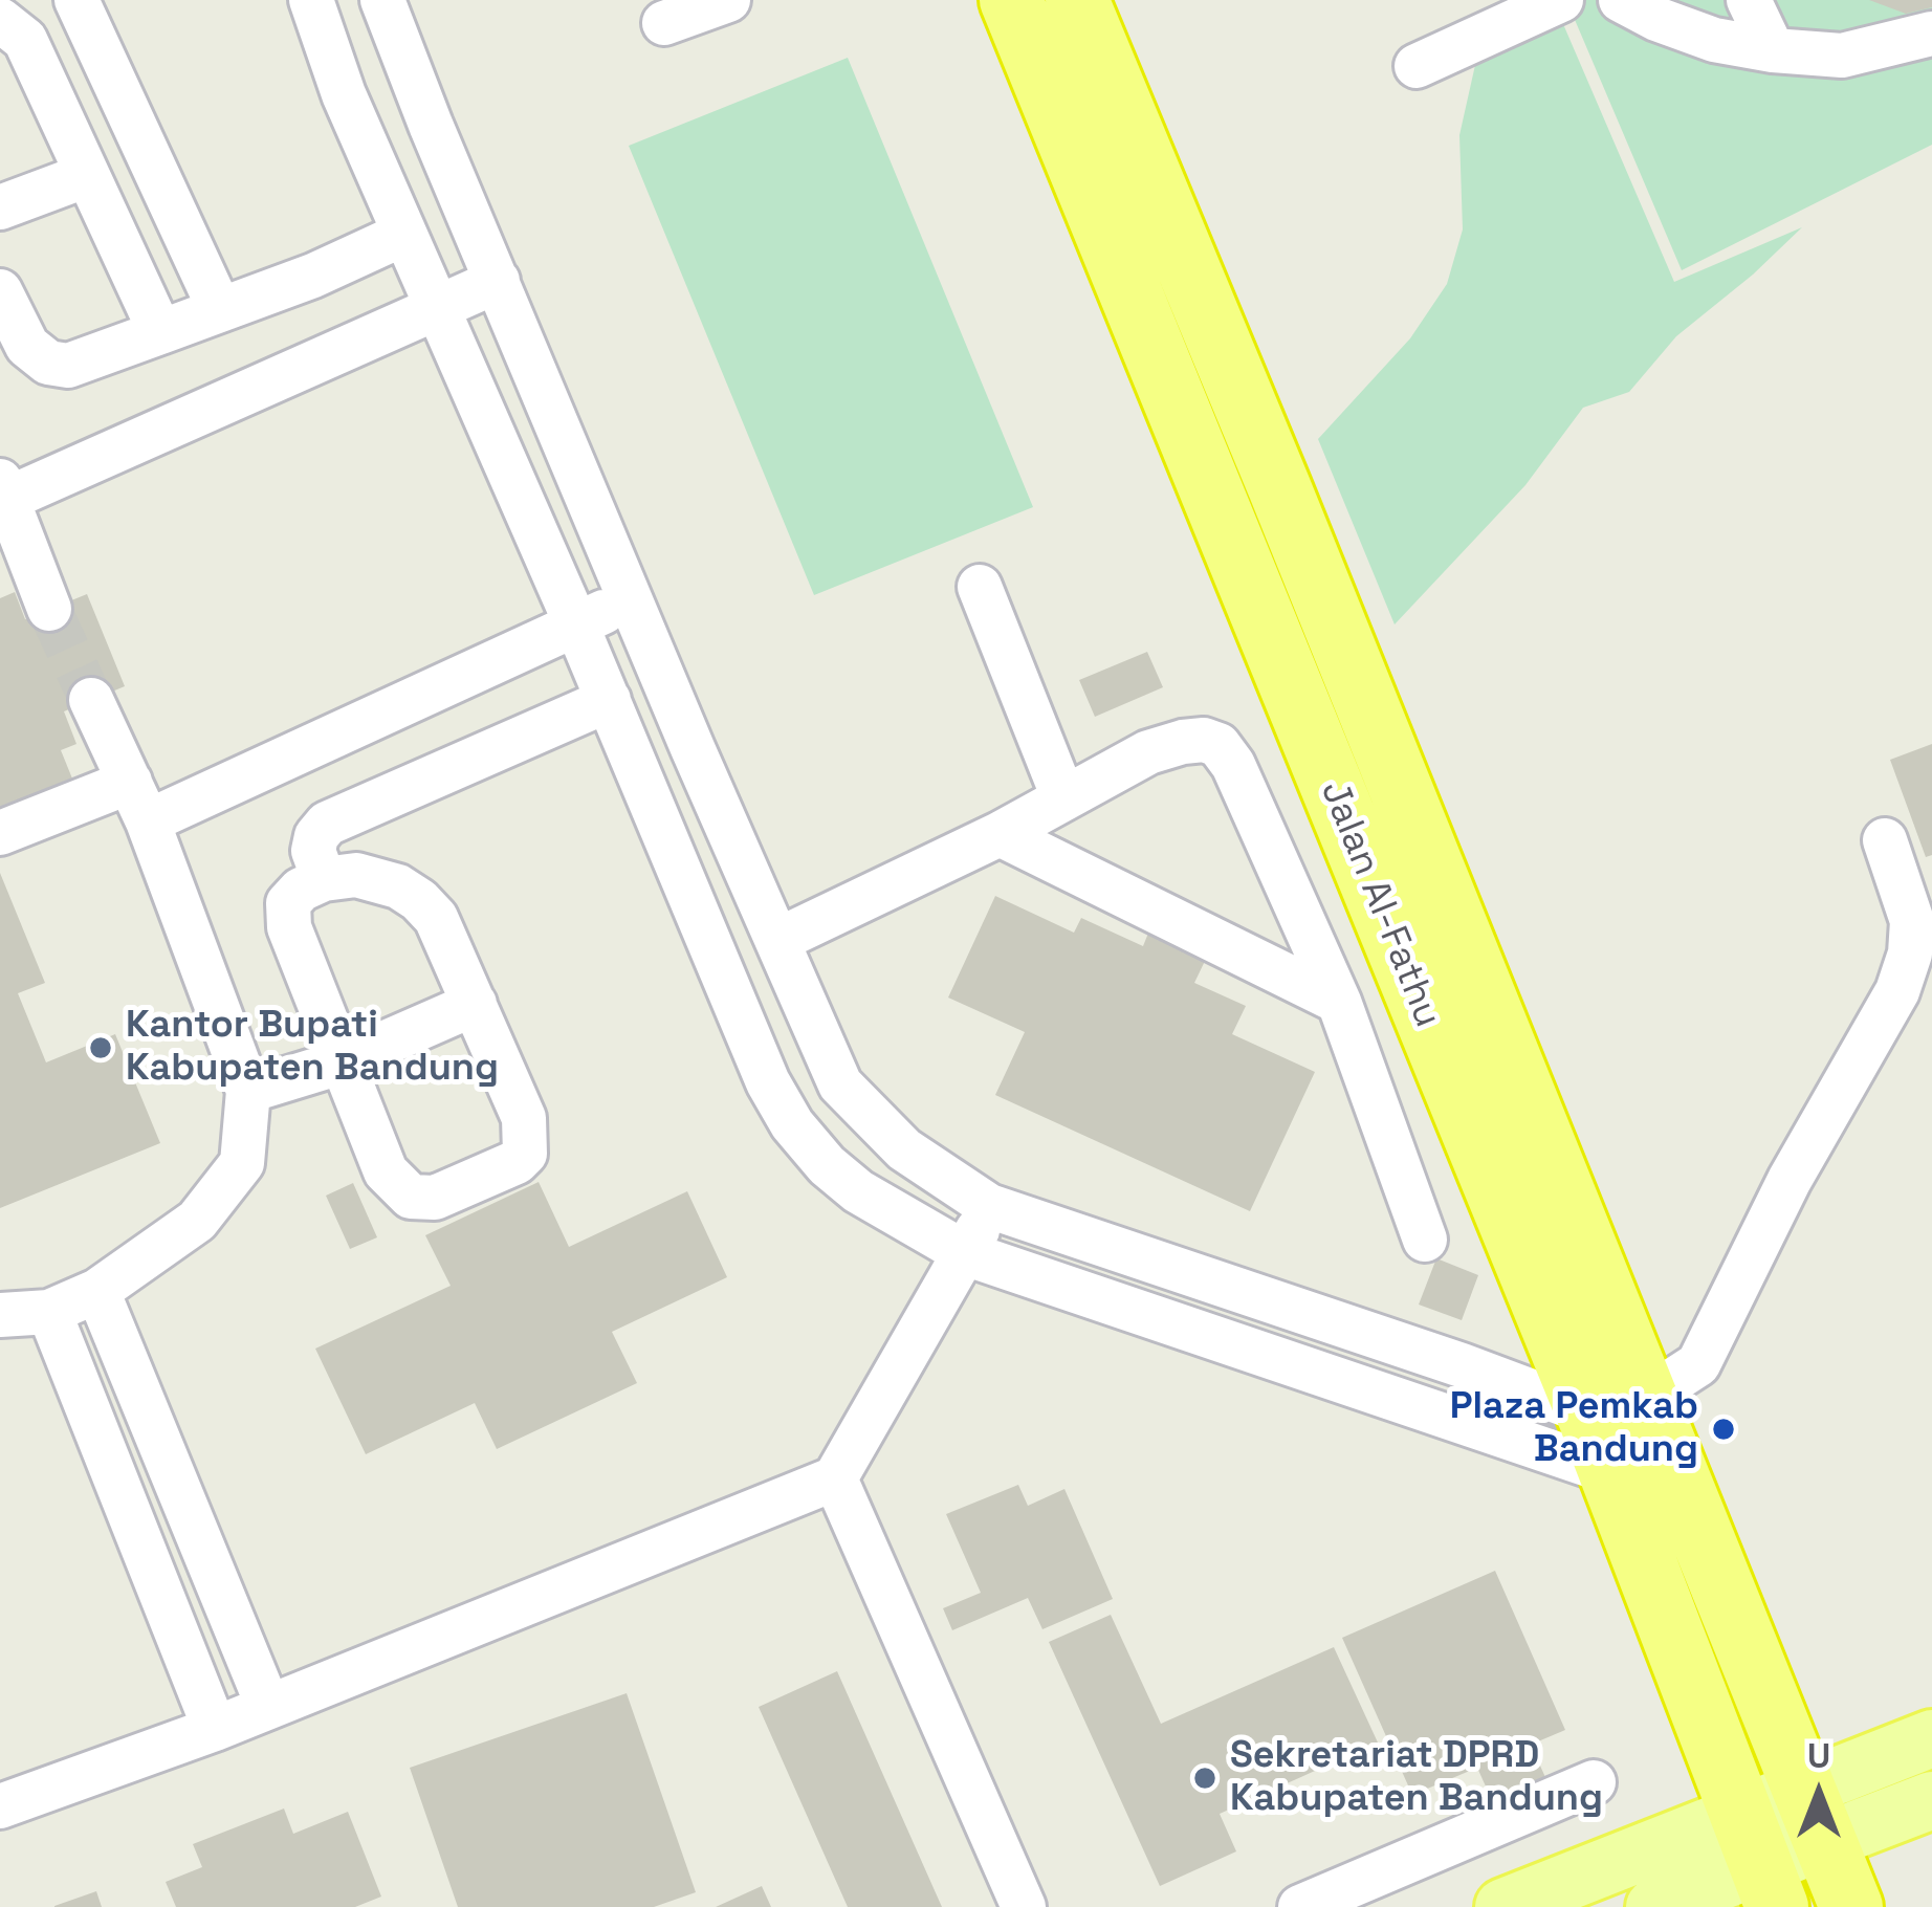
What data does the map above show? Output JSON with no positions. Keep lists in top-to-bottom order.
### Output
{
  "streets": {
    "highway": ["Jalan Al-Fathu"]
  },
  "places": ["Kantor Bupati Kabupaten Bandung", "Plaza Pemkab Bandung", "Sekretariat DPRD Kabupaten Bandung"],
  "north": "top"
}
